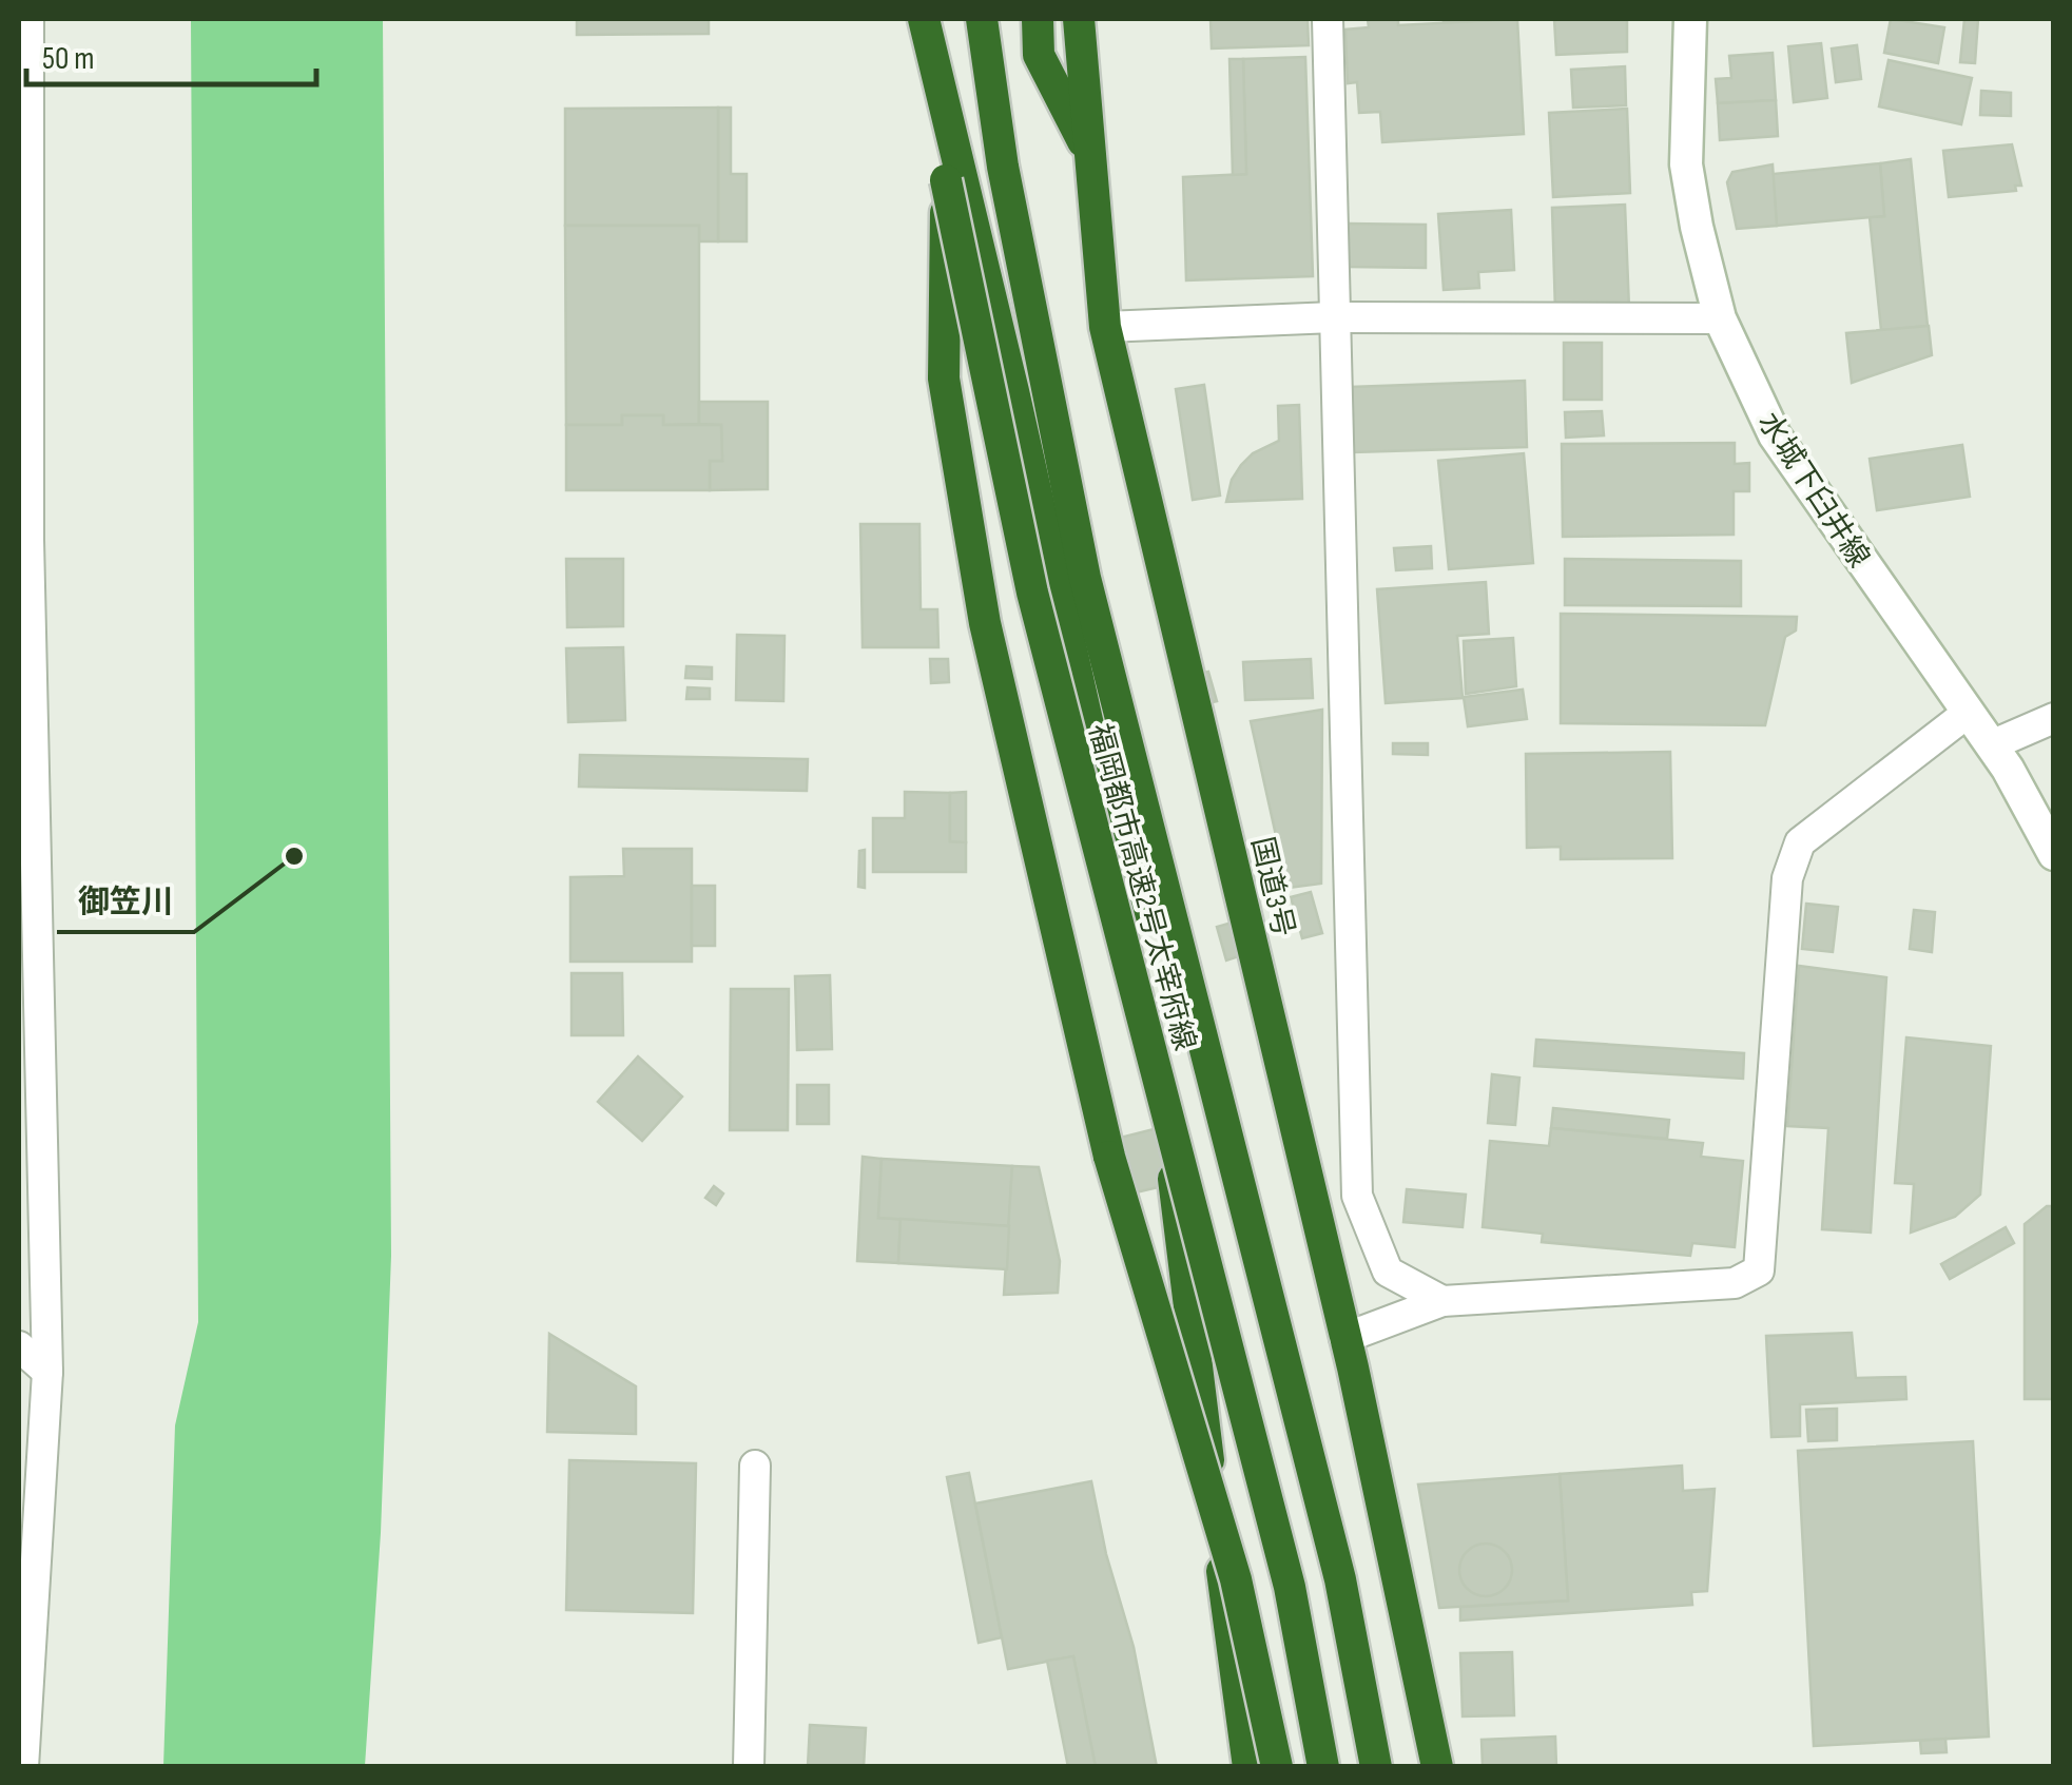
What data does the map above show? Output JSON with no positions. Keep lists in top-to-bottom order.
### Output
{
  "streets": {
    "highway": ["福岡都市高速2号太宰府線", "国道3号"],
    "main road": ["水城下臼井線"]
  },
  "places": ["御笠川"],
  "scale_bar": "50 m"
}
